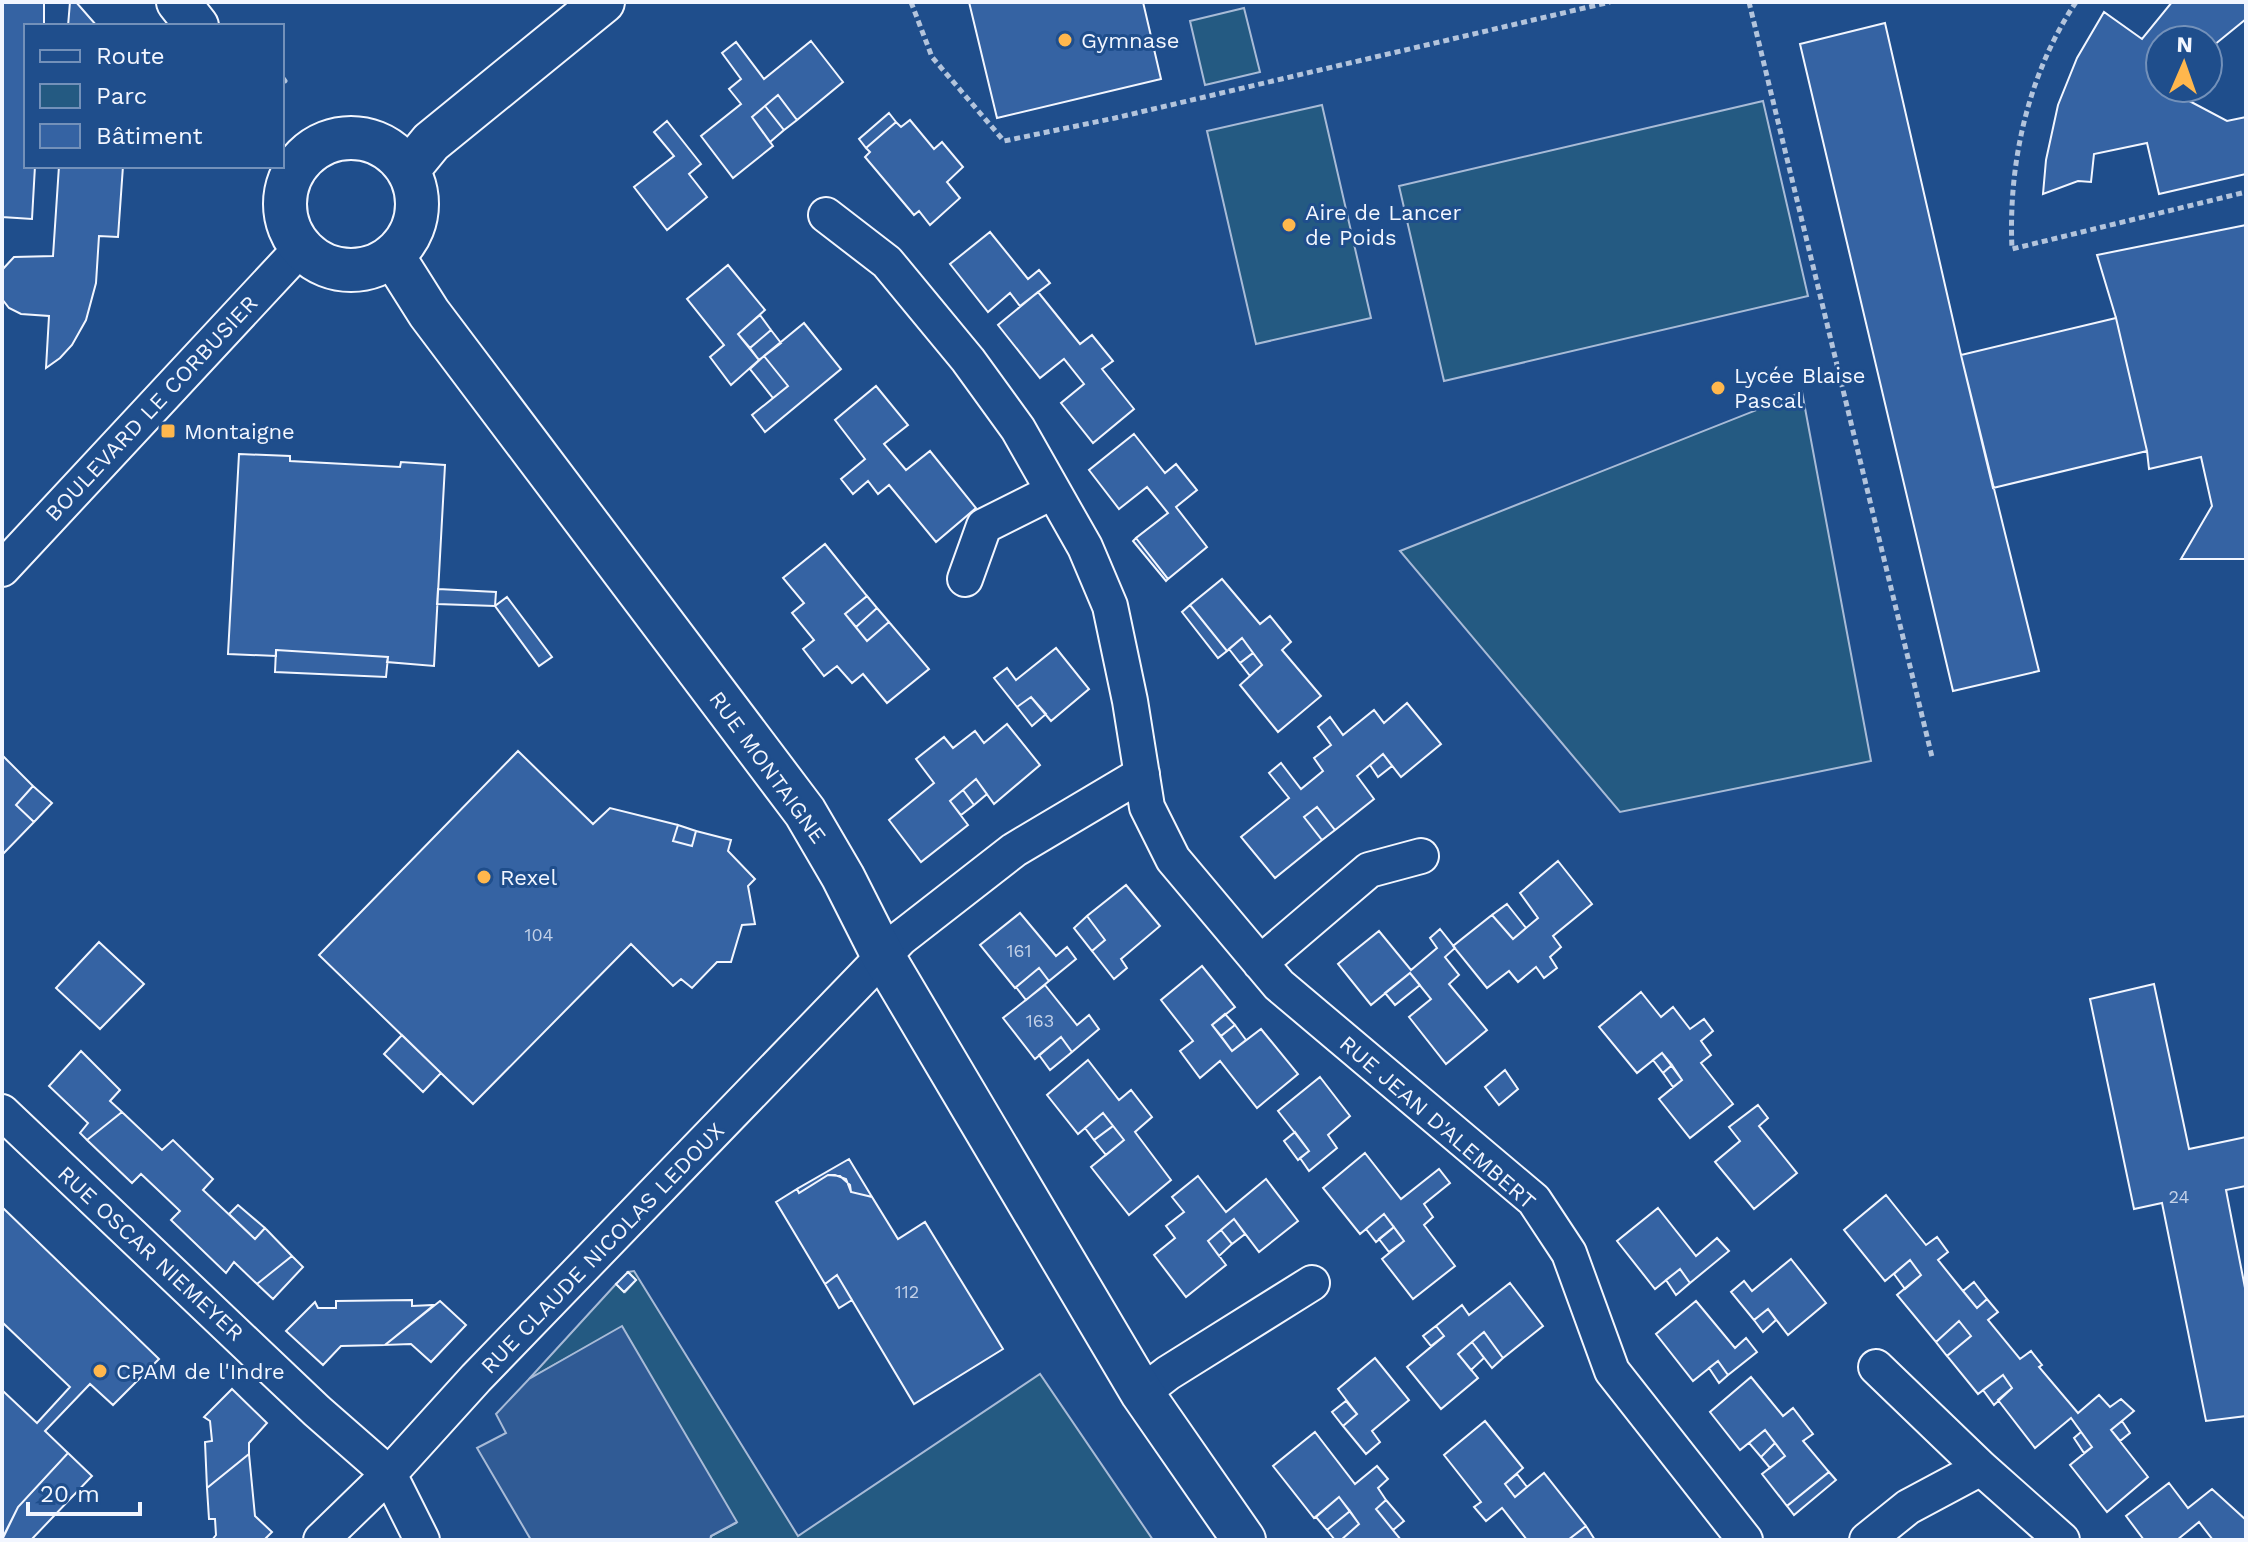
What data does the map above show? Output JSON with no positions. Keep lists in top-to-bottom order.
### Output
{
  "streets": {
    "street": [
      "BOULEVARD LE CORBUSIER",
      "RUE MONTAIGNE",
      "RUE JEAN D'ALEMBERT",
      "RUE CLAUDE NICOLAS LEDOUX",
      "RUE OSCAR NIEMEYER"
    ]
  },
  "crossings": [
    ["BOULEVARD LE CORBUSIER", "RUE MONTAIGNE"],
    ["RUE MONTAIGNE", "RUE CLAUDE NICOLAS LEDOUX"],
    ["RUE CLAUDE NICOLAS LEDOUX", "RUE OSCAR NIEMEYER"]
  ],
  "places": {
    "other": [
      "Gymnase",
      "Aire de Lancer de Poids",
      "Lycée Blaise Pascal",
      "Rexel",
      "CPAM de l'Indre"
    ],
    "transit": ["Montaigne"]
  },
  "house_numbers": [
    "104",
    "161",
    "163",
    "24",
    "112"
  ],
  "legend": ["Route", "Parc", "Bâtiment"],
  "scale_bar": "20 m",
  "north": "top"
}
